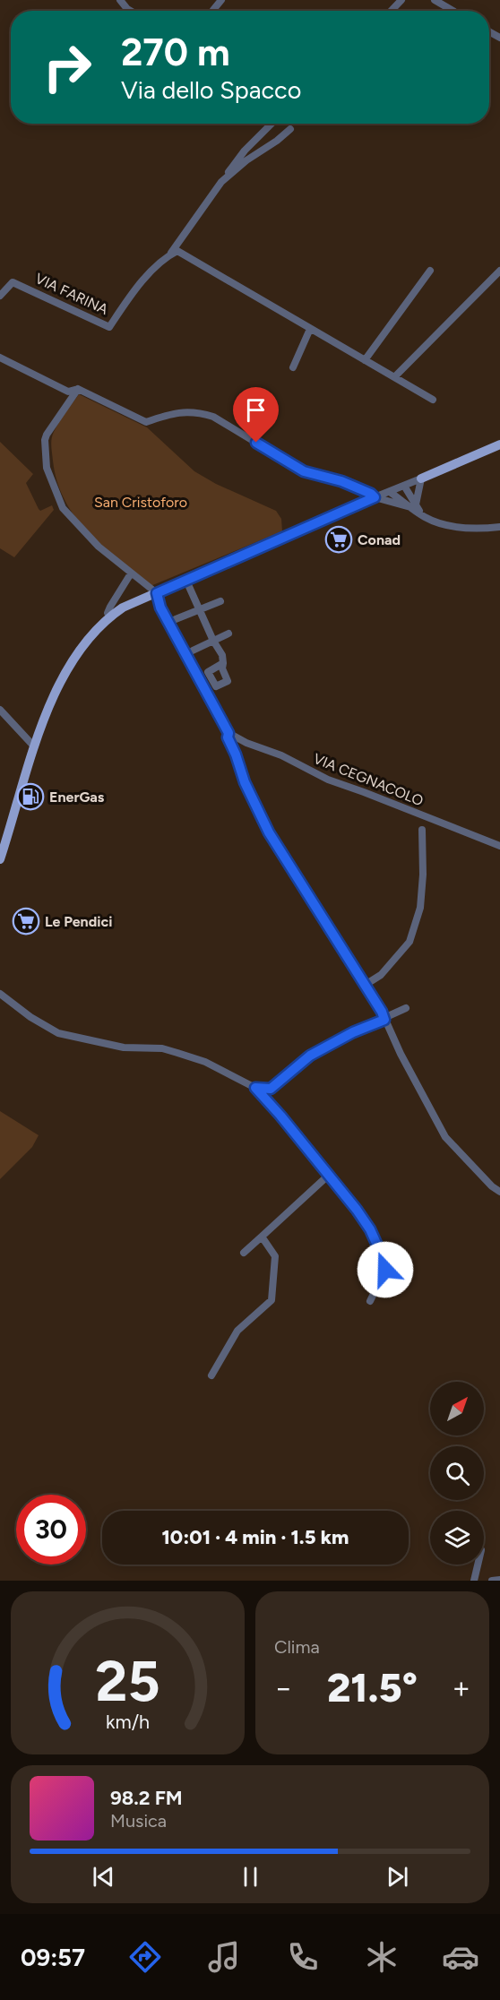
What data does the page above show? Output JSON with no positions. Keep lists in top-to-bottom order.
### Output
{
  "streets": {
    "street": ["VIA FARINA", "VIA CEGNACOLO"]
  },
  "parks": ["San Cristoforo"],
  "places": {
    "supermarket": ["Conad", "Le Pendici"],
    "fuel station": ["EnerGas"]
  },
  "north": "top right",
  "page": {
    "turn": ["270 m", "Via dello Spacco"],
    "limit": "30",
    "trip": "10:01 · 4 min · 1.5 km",
    "tile": "Clima",
    "heat": ["−", "21.5°", "+"],
    "song": ["98.2 FM", "Musica"],
    "tabs": "09:57",
    "gauge": ["25", "km/h"]
  }
}
